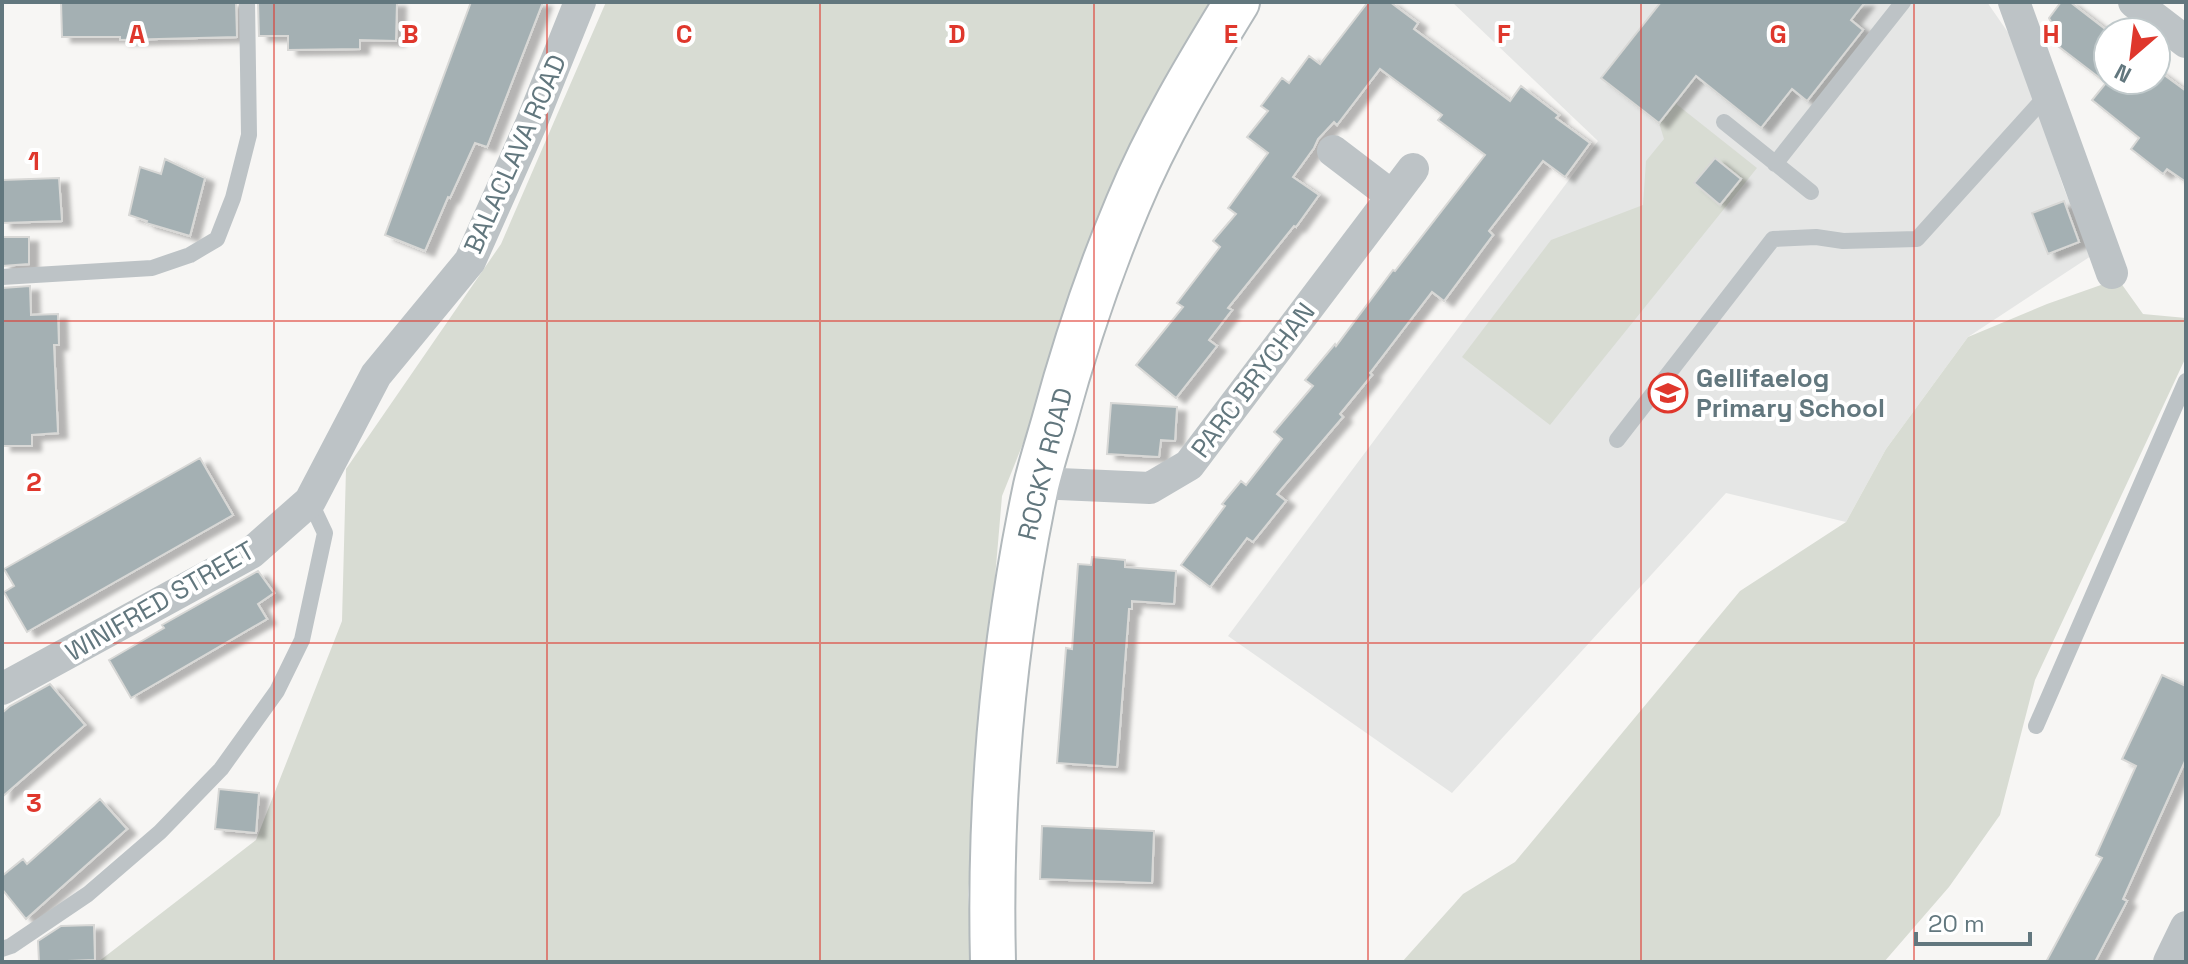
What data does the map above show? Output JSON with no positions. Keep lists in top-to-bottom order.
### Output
{
  "streets": {
    "street": [
      "BALACLAVA ROAD",
      "PARC BRYCHAN",
      "ROCKY ROAD",
      "WINIFRED STREET"
    ]
  },
  "crossings": [
    ["BALACLAVA ROAD", "WINIFRED STREET"],
    ["PARC BRYCHAN", "ROCKY ROAD"]
  ],
  "places": {
    "school or university": ["Gellifaelog Primary School"]
  },
  "scale_bar": "20 m",
  "north": "bottom left",
  "grid": {
    "columns": [
      "A",
      "B",
      "C",
      "D",
      "E",
      "F",
      "G",
      "H"
    ],
    "rows": ["1", "2", "3"]
  }
}
